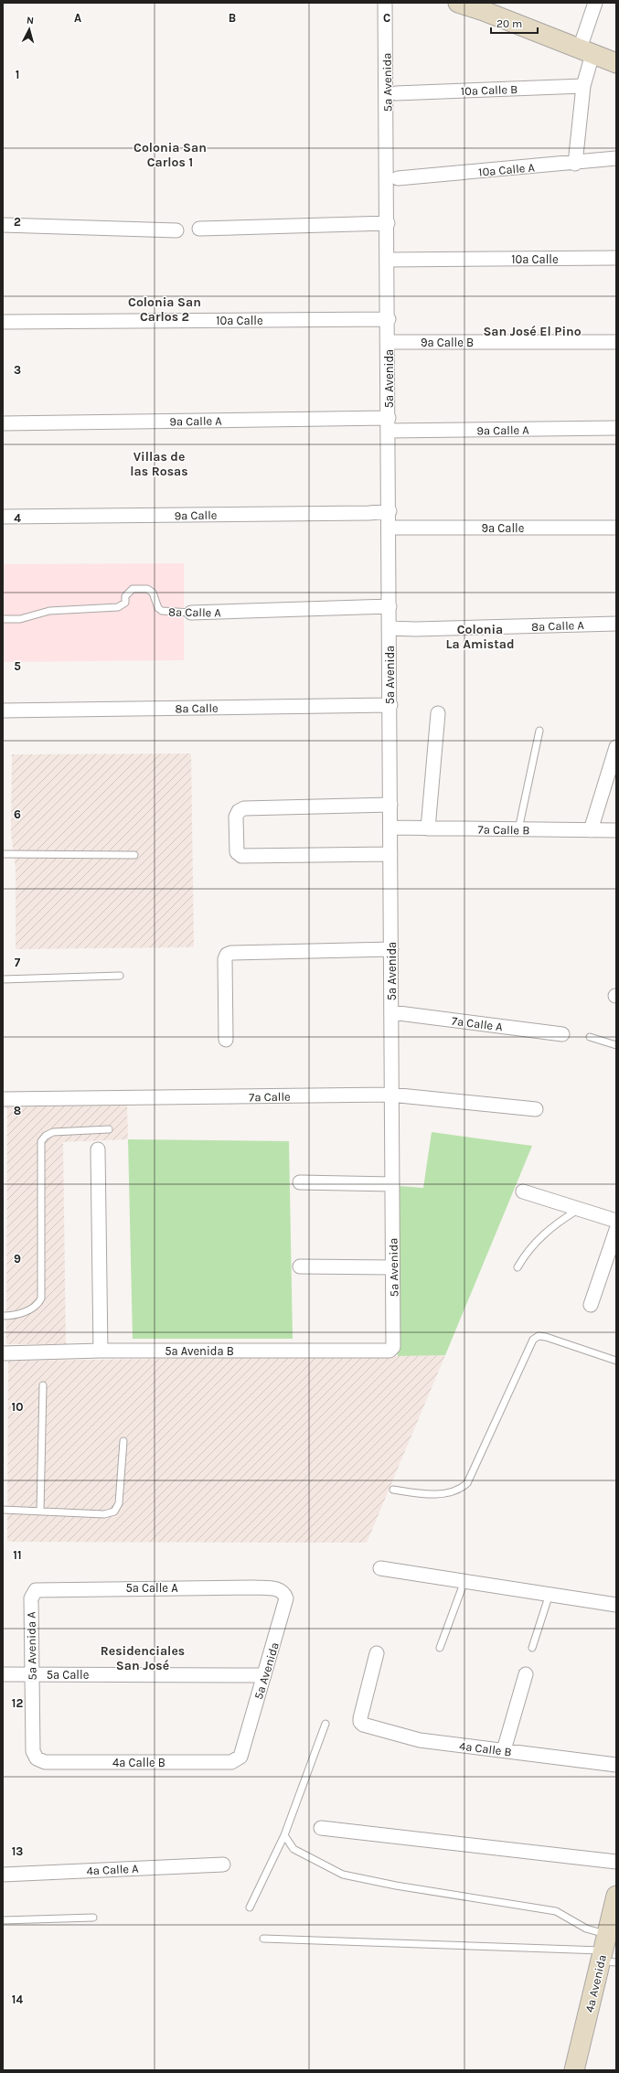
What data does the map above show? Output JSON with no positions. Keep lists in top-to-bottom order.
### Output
{
  "streets": {
    "street": [
      "5a Avenida",
      "10a Calle B",
      "10a Calle A",
      "10a Calle",
      "9a Calle B",
      "9a Calle A",
      "9a Calle",
      "8a Calle A",
      "8a Calle",
      "7a Calle B",
      "7a Calle A",
      "7a Calle",
      "5a Avenida B",
      "5a Calle A",
      "5a Avenida A",
      "5a Calle",
      "4a Calle B",
      "4a Calle A",
      "4a Avenida"
    ]
  },
  "crossings": [
    ["5a Avenida", "10a Calle"],
    ["5a Avenida", "9a Calle B"],
    ["5a Avenida", "9a Calle A"],
    ["5a Avenida", "9a Calle"],
    ["5a Avenida", "8a Calle A"],
    ["5a Avenida", "8a Calle"],
    ["5a Avenida", "7a Calle B"],
    ["5a Avenida", "7a Calle A"],
    ["5a Avenida", "7a Calle"],
    ["5a Avenida", "5a Avenida B"],
    ["5a Avenida", "5a Calle A"],
    ["5a Avenida", "5a Calle"],
    ["5a Avenida", "4a Calle B"],
    ["5a Calle A", "5a Avenida A"],
    ["5a Avenida A", "5a Calle"],
    ["5a Avenida A", "4a Calle B"]
  ],
  "districts": [
    "Colonia San Carlos 1",
    "Colonia San Carlos 2",
    "San José El Pino",
    "Villas de las Rosas",
    "Colonia La Amistad",
    "Residenciales San José"
  ],
  "scale_bar": "20 m",
  "north": "top",
  "grid": {
    "columns": ["A", "B", "C"],
    "rows": [
      "1",
      "2",
      "3",
      "4",
      "5",
      "6",
      "7",
      "8",
      "9",
      "10",
      "11",
      "12",
      "13",
      "14"
    ]
  }
}
